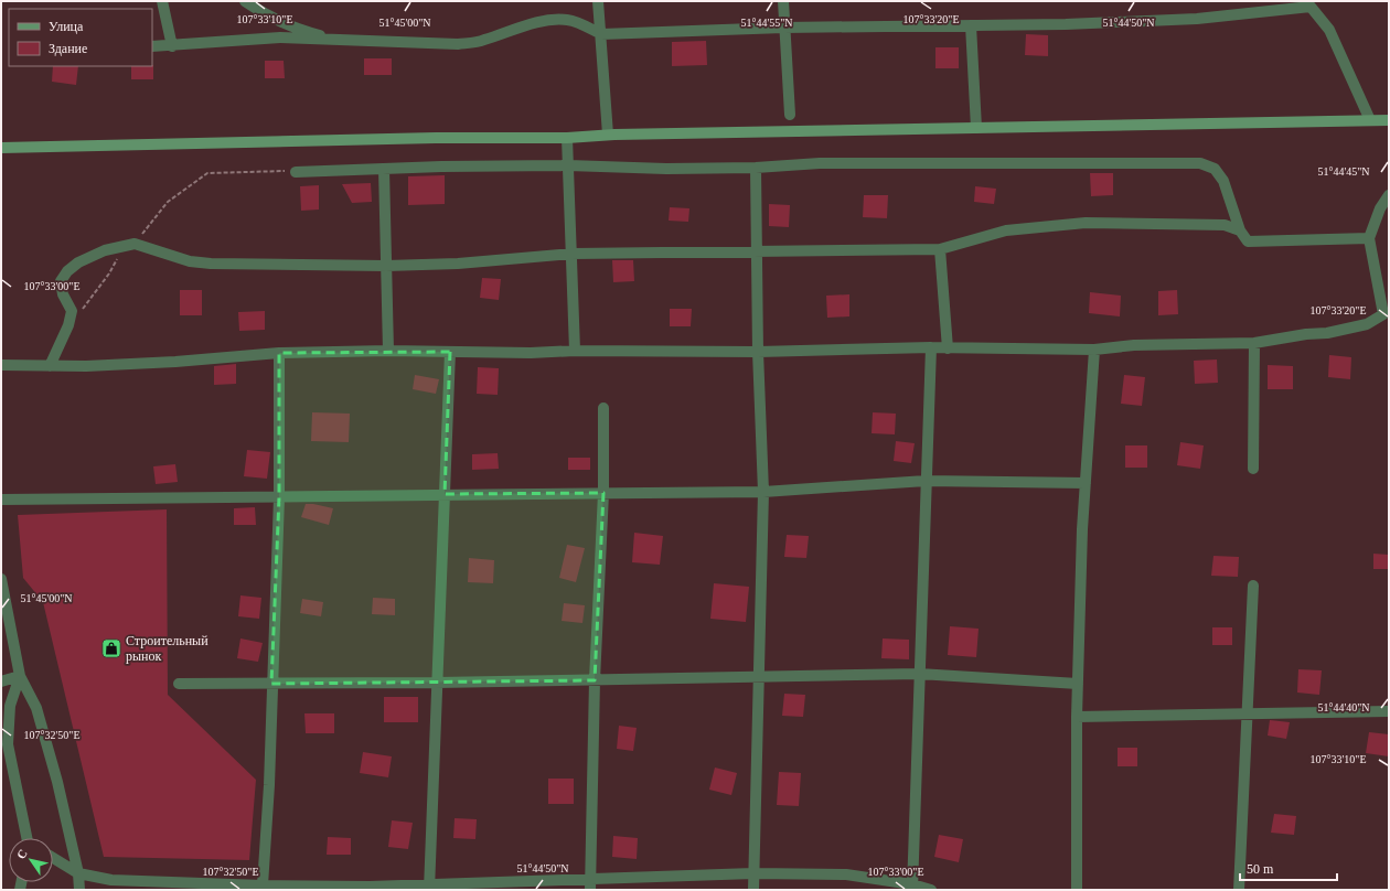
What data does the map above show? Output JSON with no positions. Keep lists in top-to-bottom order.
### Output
{
  "places": {
    "shop": ["Строительный рынок"]
  },
  "legend": ["Улица", "Здание"],
  "scale_bar": "50 m",
  "north": "top left",
  "coordinates": [
    "107°33'10\"E",
    "107°33'20\"E",
    "51°45'00\"N",
    "51°44'55\"N",
    "51°44'50\"N",
    "51°44'45\"N",
    "107°33'00\"E",
    "51°44'40\"N",
    "107°32'50\"E"
  ]
}
